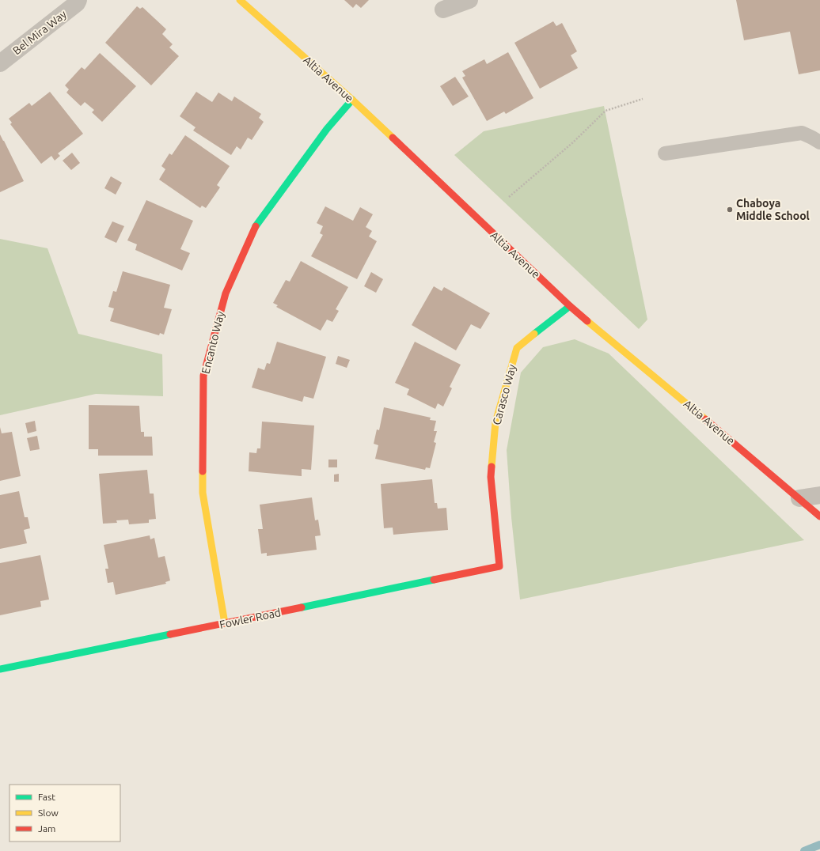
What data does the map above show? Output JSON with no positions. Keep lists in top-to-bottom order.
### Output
{
  "streets": {
    "street": [
      "Bel Mira Way",
      "Altia Avenue",
      "Encanto Way",
      "Carasco Way",
      "Fowler Road"
    ]
  },
  "crossings": [
    ["Altia Avenue", "Encanto Way"],
    ["Altia Avenue", "Carasco Way"],
    ["Encanto Way", "Fowler Road"],
    ["Carasco Way", "Fowler Road"]
  ],
  "places": ["Chaboya Middle School"],
  "legend": ["Fast", "Slow", "Jam"]
}
